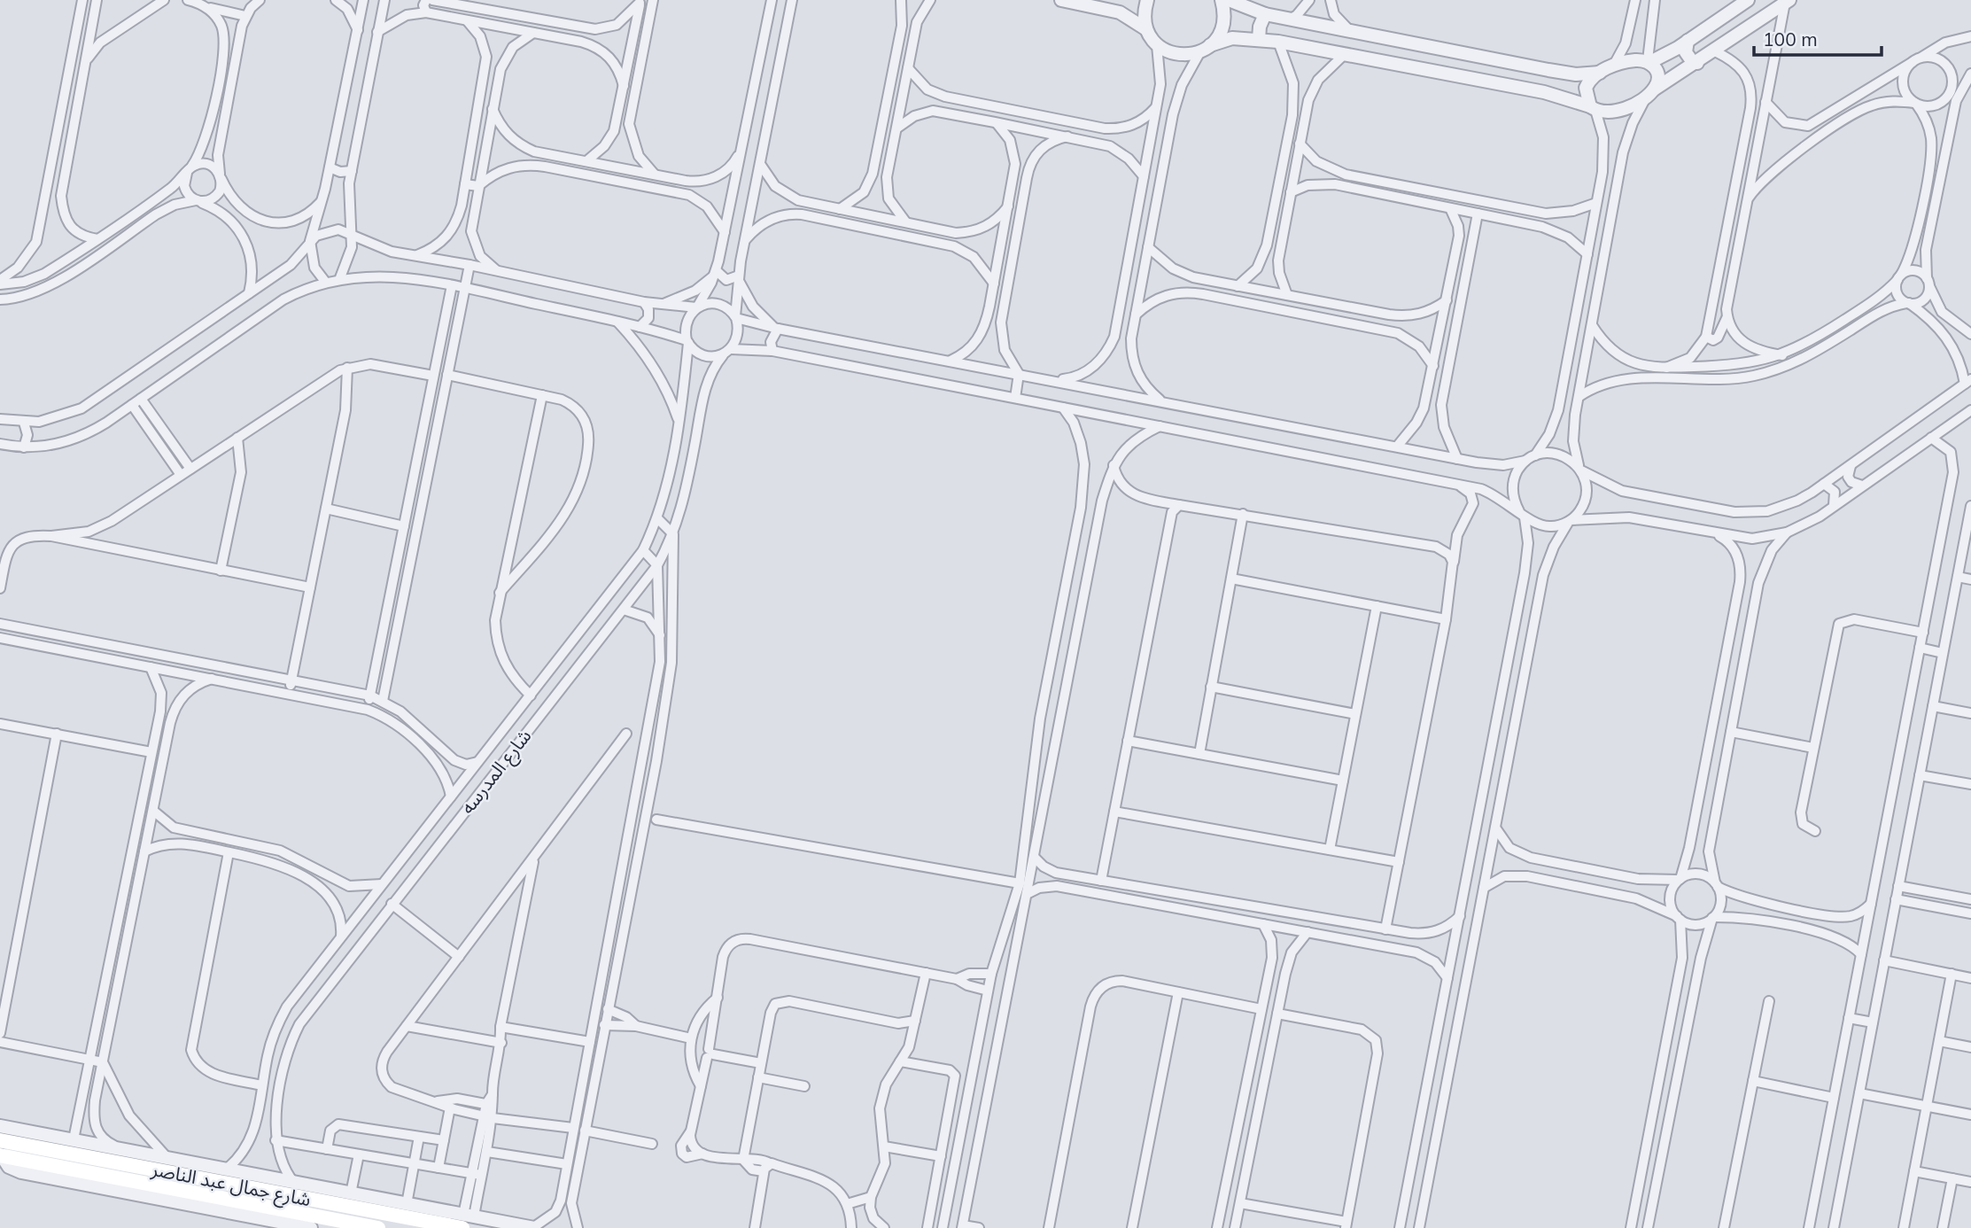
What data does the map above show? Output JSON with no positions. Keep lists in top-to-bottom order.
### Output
{
  "streets": {
    "main road": ["شارع جمال عبد الناصر"],
    "street": ["شارع المدرسه"]
  },
  "scale_bar": "100 m"
}
